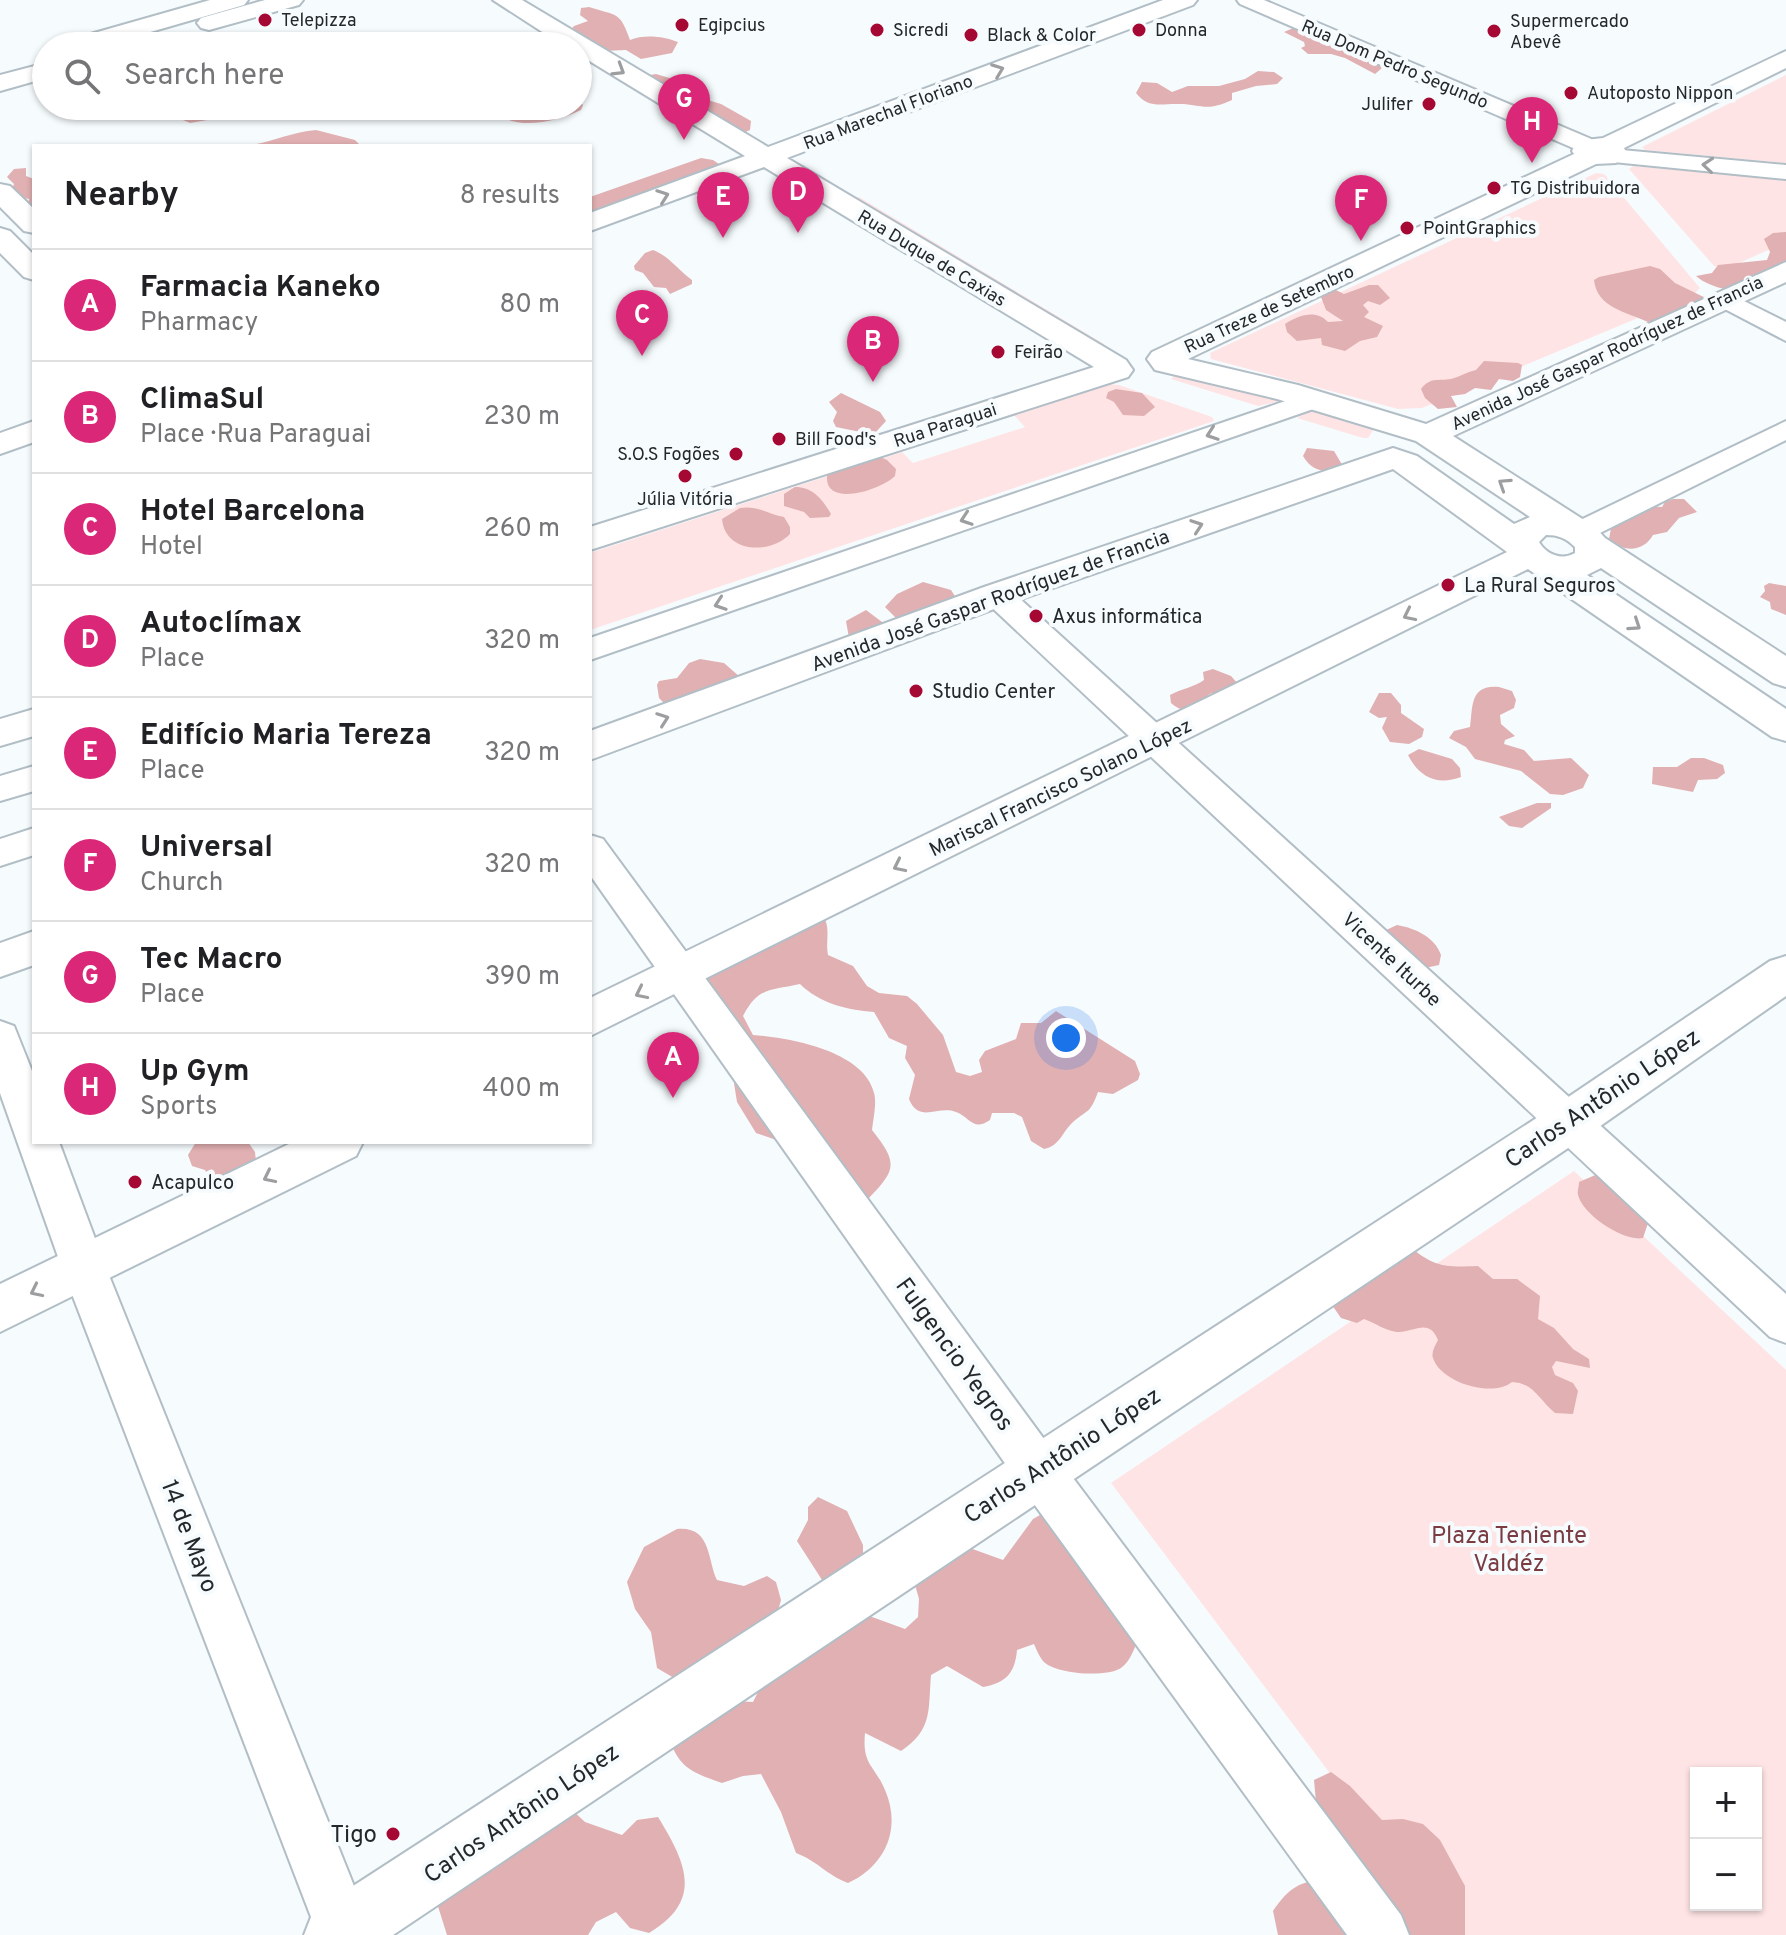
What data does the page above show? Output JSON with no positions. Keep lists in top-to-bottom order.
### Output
{
  "streets": {
    "main road": [
      "Rua Marechal Floriano",
      "Rua Duque de Caxias",
      "Rua Treze de Setembro",
      "Avenida José Gaspar Rodríguez de Francia",
      "Rua Paraguai",
      "Mariscal Francisco Solano López",
      "Carlos Antônio López"
    ],
    "street": [
      "Rua Dom Pedro Segundo",
      "Vicente Iturbe",
      "Fulgencio Yegros",
      "14 de Mayo"
    ]
  },
  "crossings": [
    ["Rua Dom Pedro Segundo", "Rua Treze de Setembro"],
    ["Rua Marechal Floriano", "Rua Duque de Caxias"],
    ["Rua Duque de Caxias", "Rua Treze de Setembro"],
    ["Rua Duque de Caxias", "Avenida José Gaspar Rodríguez de Francia"],
    ["Rua Duque de Caxias", "Rua Paraguai"],
    ["Rua Duque de Caxias", "Mariscal Francisco Solano López"],
    ["Rua Treze de Setembro", "Rua Paraguai"],
    ["Avenida José Gaspar Rodríguez de Francia", "Vicente Iturbe"],
    ["Mariscal Francisco Solano López", "Vicente Iturbe"],
    ["Mariscal Francisco Solano López", "Fulgencio Yegros"],
    ["Vicente Iturbe", "Carlos Antônio López"],
    ["Carlos Antônio López", "Fulgencio Yegros"],
    ["Carlos Antônio López", "14 de Mayo"]
  ],
  "one_way": ["Avenida José Gaspar Rodríguez de Francia", "Mariscal Francisco Solano López"],
  "parks": ["Plaza Teniente Valdéz"],
  "places": [
    "Telepizza",
    "Egipcius",
    "Sicredi",
    "Donna",
    "Supermercado Abevê",
    "Black & Color",
    "Autoposto Nippon",
    "Julifer",
    "TG Distribuidora",
    "PointGraphics",
    "Feirão",
    "Bill Food's",
    "S.O.S Fogões",
    "Júlia Vitória",
    "La Rural Seguros",
    "Axus informática",
    "Studio Center",
    "Acapulco",
    "Tigo"
  ],
  "page": {
    "search": "Search here",
    "pins": [
      "G",
      "H",
      "D",
      "E",
      "F",
      "C",
      "B",
      "A"
    ],
    "heading": ["Nearby", "8 results"],
    "list": [
      {
        "mark": "A",
        "name": "Farmacia Kaneko",
        "note": "Pharmacy",
        "value": "80 m"
      },
      {
        "mark": "B",
        "name": "ClimaSul",
        "note": "Place · Rua Paraguai",
        "value": "230 m"
      },
      {
        "mark": "C",
        "name": "Hotel Barcelona",
        "note": "Hotel",
        "value": "260 m"
      },
      {
        "mark": "D",
        "name": "Autoclímax",
        "note": "Place",
        "value": "320 m"
      },
      {
        "mark": "E",
        "name": "Edifício Maria Tereza",
        "note": "Place",
        "value": "320 m"
      },
      {
        "mark": "F",
        "name": "Universal",
        "note": "Church",
        "value": "320 m"
      },
      {
        "mark": "G",
        "name": "Tec Macro",
        "note": "Place",
        "value": "390 m"
      },
      {
        "mark": "H",
        "name": "Up Gym",
        "note": "Sports",
        "value": "400 m"
      }
    ],
    "map_buttons": ["+", "−"]
  }
}
